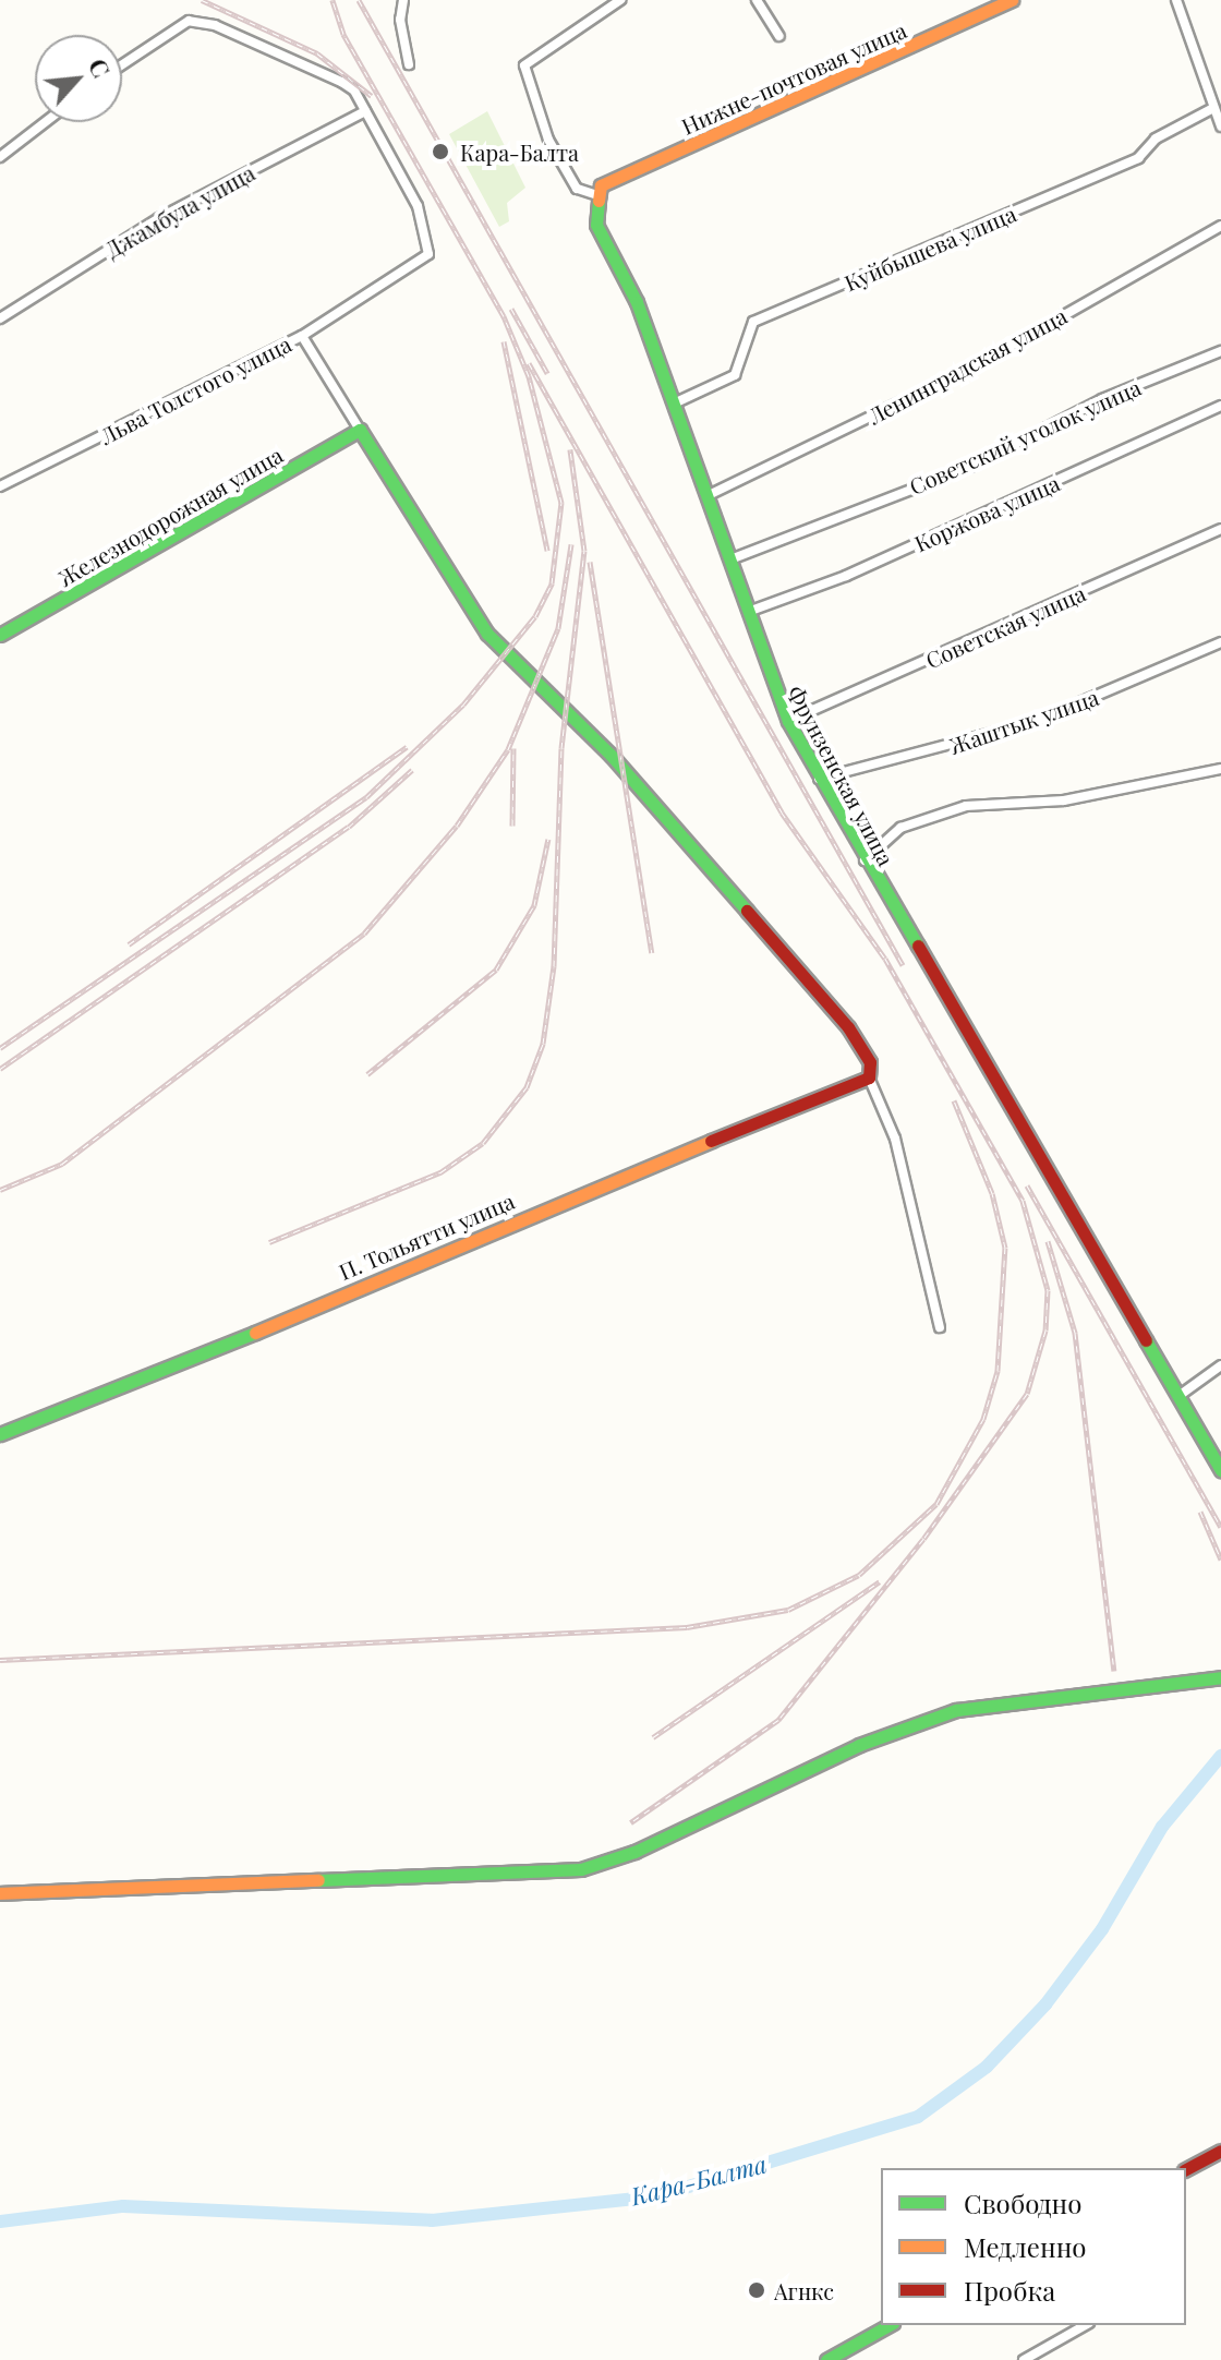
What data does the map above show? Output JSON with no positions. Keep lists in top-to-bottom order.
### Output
{
  "streets": {
    "main road": [
      "Нижне-почтовая улица",
      "Железнодорожная улица",
      "Фрунзенская улица",
      "П. Тольятти улица"
    ],
    "street": [
      "Джамбула улица",
      "Куйбышева улица",
      "Ленинградская улица",
      "Льва Толстого улица",
      "Советский уголок улица",
      "Коржова улица",
      "Советская улица",
      "Жаштык улица"
    ]
  },
  "crossings": [
    ["Нижне-почтовая улица", "Фрунзенская улица"],
    ["Джамбула улица", "Льва Толстого улица"],
    ["Куйбышева улица", "Фрунзенская улица"],
    ["Ленинградская улица", "Фрунзенская улица"],
    ["Советский уголок улица", "Фрунзенская улица"],
    ["Коржова улица", "Фрунзенская улица"],
    ["Советская улица", "Фрунзенская улица"],
    ["Жаштык улица", "Фрунзенская улица"]
  ],
  "water": ["Кара-Балта"],
  "places": ["Кара-Балта", "Агнкс"],
  "legend": ["Свободно", "Медленно", "Пробка"],
  "north": "top right"
}
